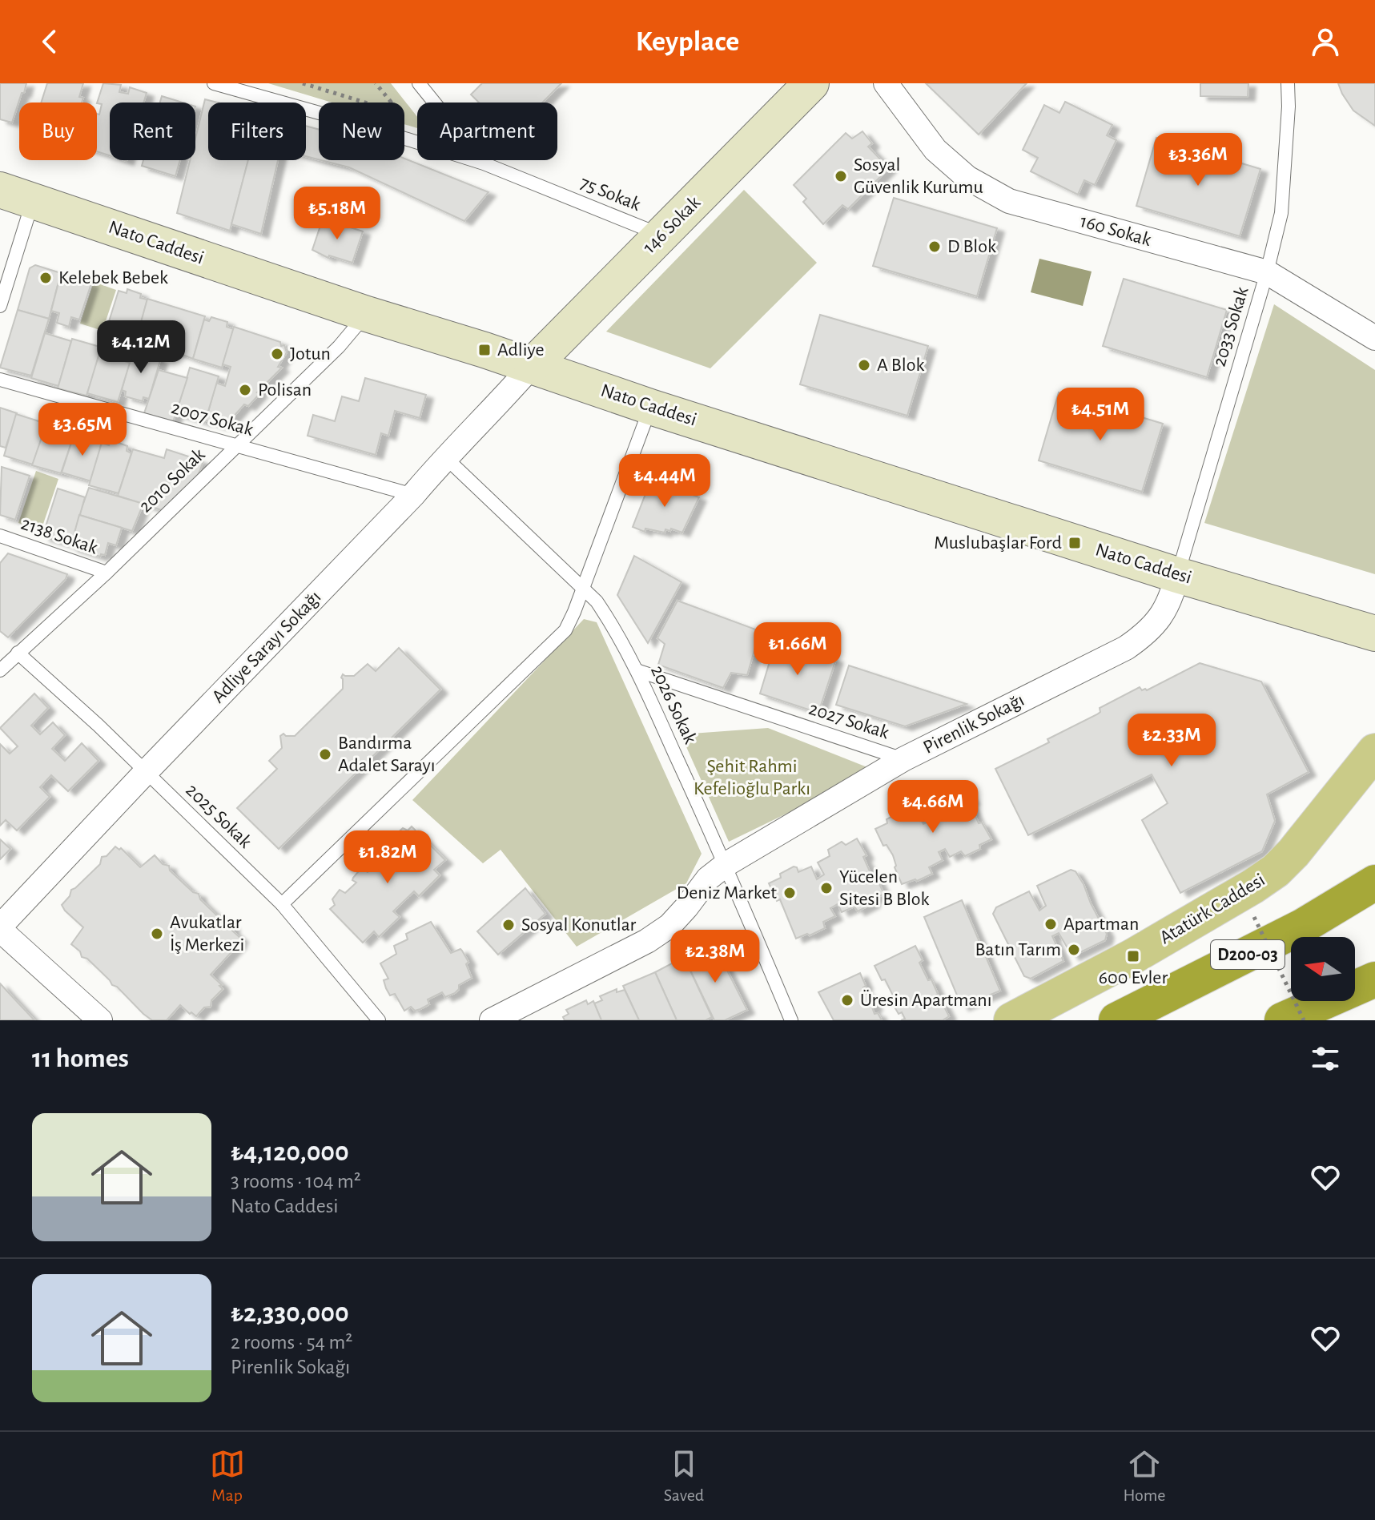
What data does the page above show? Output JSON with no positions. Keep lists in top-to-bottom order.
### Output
{
  "streets": {
    "highway": ["D200-03"],
    "main road": ["146 Sokak", "Nato Caddesi", "Atatürk Caddesi"],
    "street": ["160 Sokak", "Adliye Sarayı Sokağı", "Pirenlik Sokağı"],
    "lane": [
      "75 Sokak",
      "2033 Sokak",
      "2007 Sokak",
      "2010 Sokak",
      "2138 Sokak",
      "2026 Sokak",
      "2027 Sokak",
      "2025 Sokak"
    ]
  },
  "crossings": [
    ["75 Sokak", "146 Sokak"],
    ["146 Sokak", "Nato Caddesi"],
    ["146 Sokak", "Adliye Sarayı Sokağı"],
    ["160 Sokak", "2033 Sokak"],
    ["Nato Caddesi", "2033 Sokak"],
    ["Nato Caddesi", "2010 Sokak"],
    ["Nato Caddesi", "Adliye Sarayı Sokağı"],
    ["Nato Caddesi", "Pirenlik Sokağı"],
    ["2033 Sokak", "Pirenlik Sokağı"],
    ["2007 Sokak", "2010 Sokak"],
    ["2007 Sokak", "Adliye Sarayı Sokağı"],
    ["2010 Sokak", "2138 Sokak"],
    ["2010 Sokak", "2025 Sokak"],
    ["Adliye Sarayı Sokağı", "2026 Sokak"],
    ["Adliye Sarayı Sokağı", "2025 Sokak"],
    ["2026 Sokak", "2027 Sokak"],
    ["2026 Sokak", "Pirenlik Sokağı"],
    ["2027 Sokak", "Pirenlik Sokağı"]
  ],
  "parks": ["Şehit Rahmi Kefelioğlu Parkı"],
  "places": {
    "other": [
      "Sosyal Güvenlik Kurumu",
      "D Blok",
      "Kelebek Bebek",
      "Jotun",
      "A Blok",
      "Polisan",
      "Bandırma Adalet Sarayı",
      "Yücelen Sitesi B Blok",
      "Deniz Market",
      "Apartman",
      "Sosyal Konutlar",
      "Avukatlar İş Merkezi",
      "Batın Tarım",
      "Üresin Apartmanı"
    ],
    "transit": ["Adliye", "Muslubaşlar Ford", "600 Evler"]
  },
  "north": "left",
  "page": {
    "header": "Keyplace",
    "chip": [
      "Buy",
      "Rent",
      "Filters",
      "New",
      "Apartment"
    ],
    "price": [
      "₺3.36M",
      "₺5.18M",
      "₺4.12M",
      "₺4.51M",
      "₺3.65M",
      "₺4.44M",
      "₺1.66M",
      "₺2.33M",
      "₺4.66M",
      "₺1.82M",
      "₺2.38M"
    ],
    "heading": "11 homes",
    "list": [
      {
        "name": "₺4,120,000",
        "note": "3 rooms · 104 m² · Nato Caddesi"
      },
      {
        "name": "₺2,330,000",
        "note": "2 rooms · 54 m² · Pirenlik Sokağı"
      }
    ],
    "tabs": ["Map", "Saved", "Home"]
  }
}
